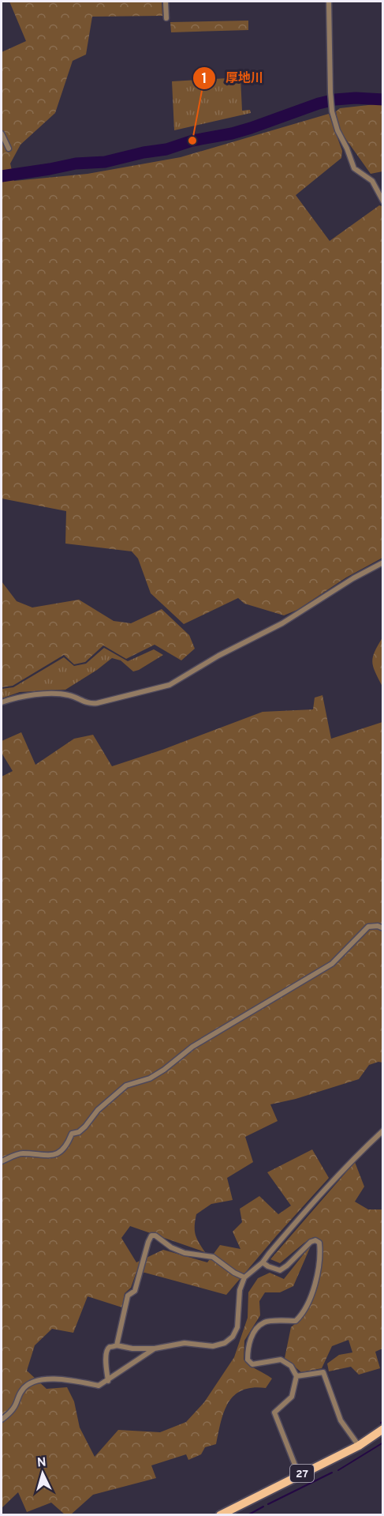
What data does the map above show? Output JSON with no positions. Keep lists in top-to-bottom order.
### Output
{
  "streets": {
    "main road": ["27"]
  },
  "places": ["厚地川"],
  "north": "top"
}
